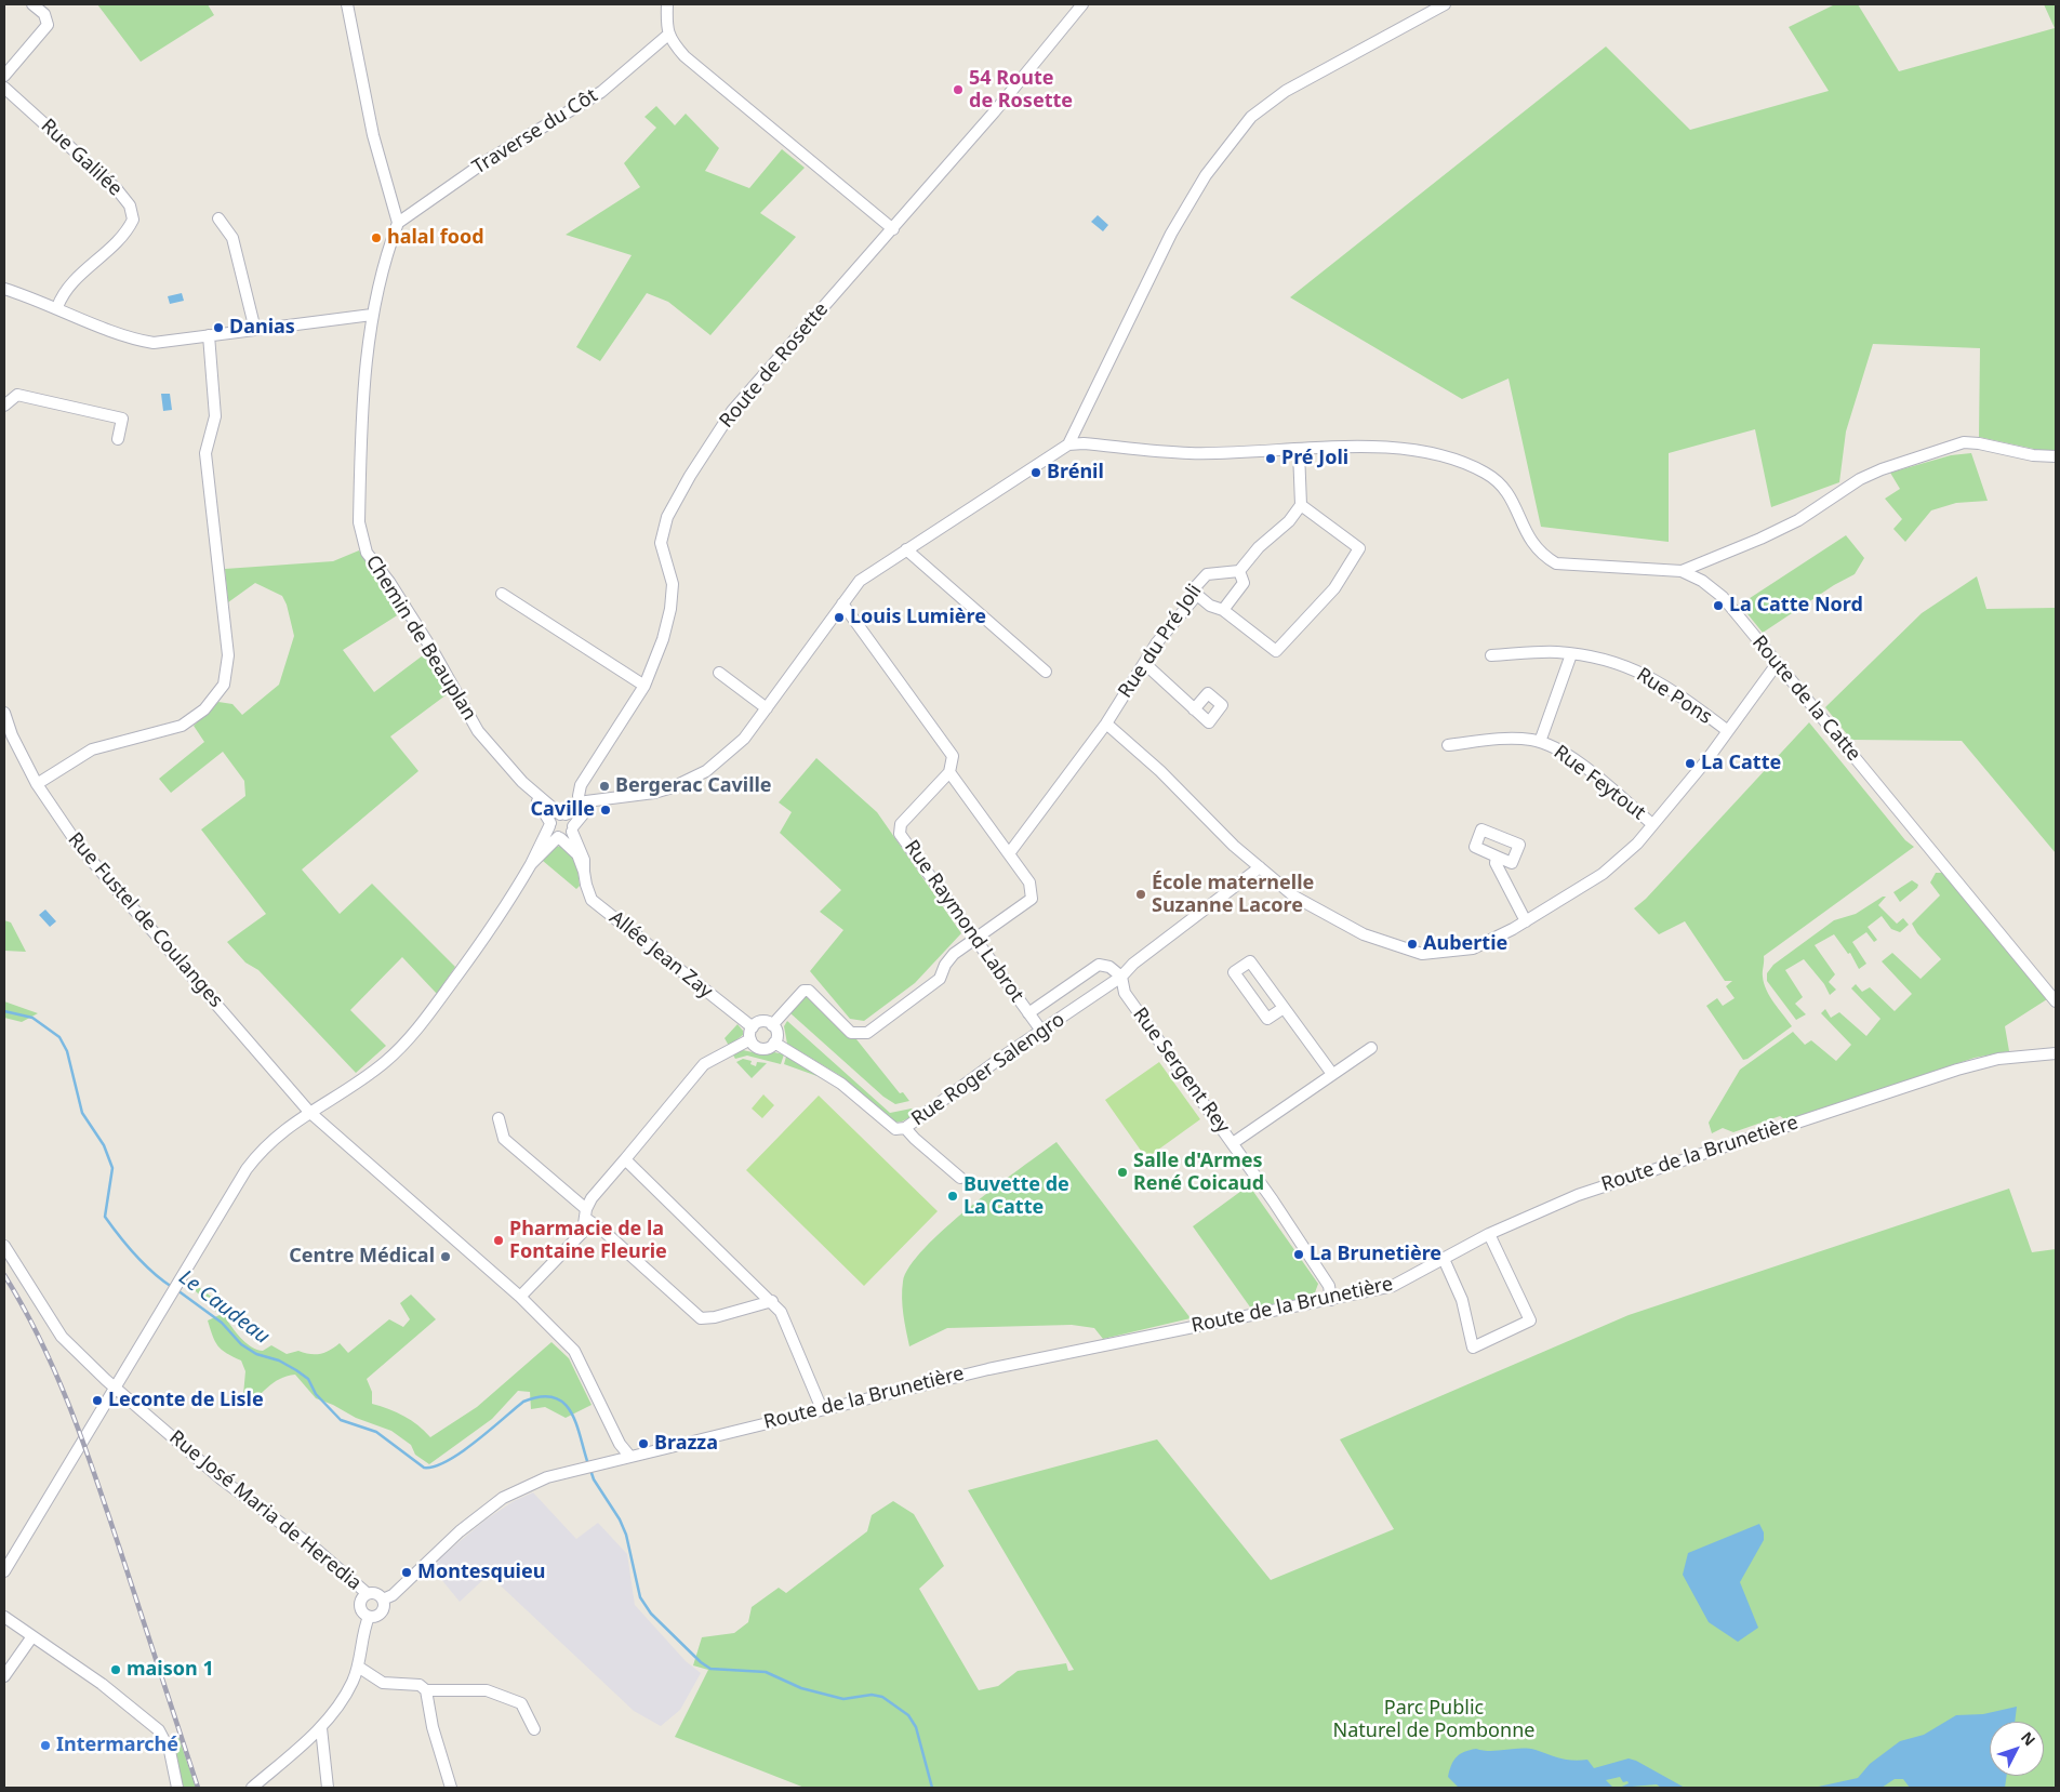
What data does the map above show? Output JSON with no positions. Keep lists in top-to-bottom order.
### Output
{
  "streets": {
    "street": [
      "Traverse du Côt",
      "Rue Galilée",
      "Route de Rosette",
      "Chemin de Beauplan",
      "Rue du Pré Joli",
      "Rue Pons",
      "Route de la Catte",
      "Rue Feytout",
      "Rue Fustel de Coulanges",
      "Rue Raymond Labrot",
      "Allée Jean Zay",
      "Rue Roger Salengro",
      "Rue Sergent Rey",
      "Route de la Brunetière",
      "Rue José Maria de Heredia"
    ]
  },
  "crossings": [
    ["Traverse du Côt", "Chemin de Beauplan"],
    ["Chemin de Beauplan", "Allée Jean Zay"],
    ["Rue Fustel de Coulanges", "Route de la Brunetière"],
    ["Rue Raymond Labrot", "Rue Roger Salengro"],
    ["Allée Jean Zay", "Rue Roger Salengro"],
    ["Rue Roger Salengro", "Rue Sergent Rey"],
    ["Rue Sergent Rey", "Route de la Brunetière"],
    ["Route de la Brunetière", "Rue José Maria de Heredia"]
  ],
  "water": ["Le Caudeau"],
  "parks": ["Parc Public Naturel de Pombonne"],
  "places": [
    "54 Route de Rosette",
    "halal food",
    "Danias",
    "Pré Joli",
    "Brénil",
    "La Catte Nord",
    "Louis Lumière",
    "La Catte",
    "Bergerac Caville",
    "Caville",
    "École maternelle Suzanne Lacore",
    "Aubertie",
    "Salle d'Armes René Coicaud",
    "Buvette de La Catte",
    "Pharmacie de la Fontaine Fleurie",
    "La Brunetière",
    "Centre Médical",
    "Leconte de Lisle",
    "Brazza",
    "Montesquieu",
    "maison 1",
    "Intermarché"
  ],
  "north": "top right"
}
